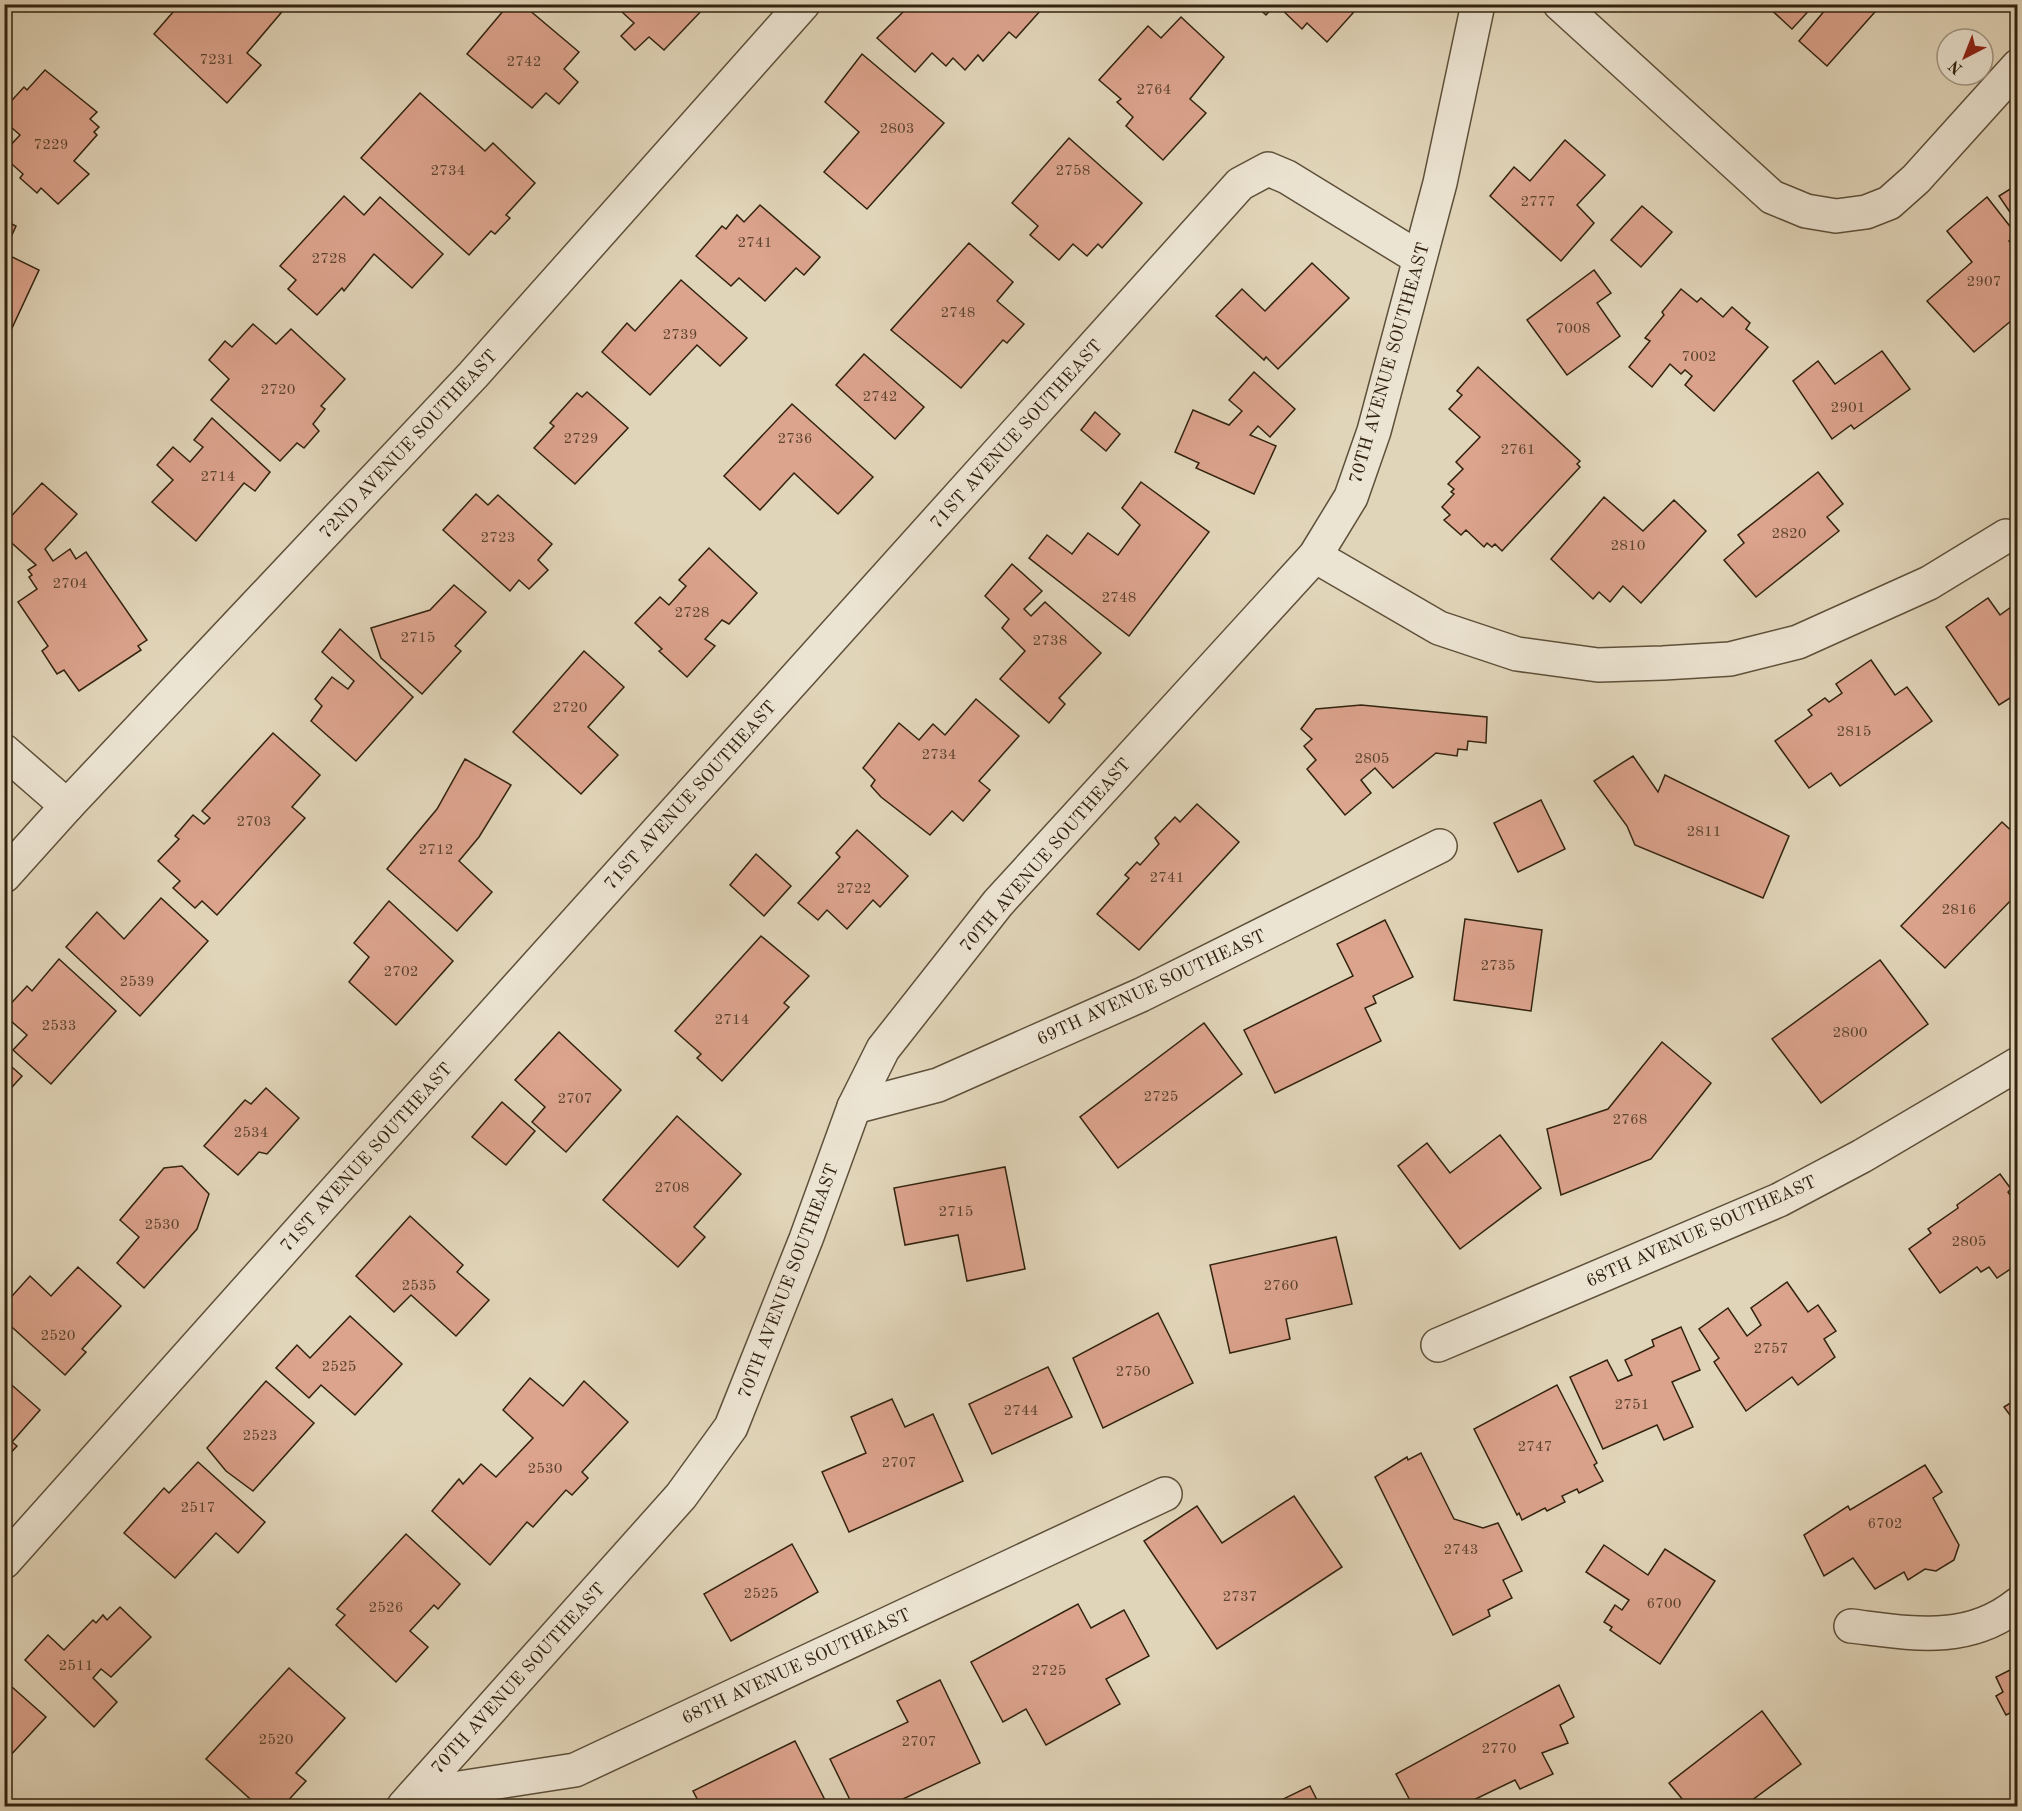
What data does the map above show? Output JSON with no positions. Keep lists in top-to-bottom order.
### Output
{
  "streets": {
    "street": [
      "70TH AVENUE SOUTHEAST",
      "71ST AVENUE SOUTHEAST",
      "72ND AVENUE SOUTHEAST",
      "69TH AVENUE SOUTHEAST",
      "68TH AVENUE SOUTHEAST"
    ]
  },
  "crossings": [
    ["70TH AVENUE SOUTHEAST", "71ST AVENUE SOUTHEAST"],
    ["70TH AVENUE SOUTHEAST", "69TH AVENUE SOUTHEAST"],
    ["70TH AVENUE SOUTHEAST", "68TH AVENUE SOUTHEAST"]
  ],
  "house_numbers": [
    "7231",
    "2742",
    "2764",
    "2803",
    "7229",
    "2734",
    "2758",
    "2777",
    "2741",
    "2728",
    "2907",
    "2748",
    "7008",
    "2739",
    "7002",
    "2720",
    "2742",
    "2901",
    "2729",
    "2736",
    "2761",
    "2714",
    "2820",
    "2723",
    "2810",
    "2704",
    "2748",
    "2728",
    "2715",
    "2738",
    "2720",
    "2815",
    "2734",
    "2805",
    "2703",
    "2811",
    "2712",
    "2741",
    "2722",
    "2816",
    "2735",
    "2702",
    "2539",
    "2714",
    "2533",
    "2800",
    "2725",
    "2707",
    "2768",
    "2534",
    "2708",
    "2715",
    "2530",
    "2805",
    "2535",
    "2760",
    "2520",
    "2757",
    "2525",
    "2750",
    "2751",
    "2744",
    "2523",
    "2747",
    "2707",
    "2530",
    "2517",
    "6702",
    "2743",
    "2525",
    "2737",
    "6700",
    "2526",
    "2511",
    "2725",
    "2520",
    "2707",
    "2770"
  ],
  "north": "bottom left"
}
